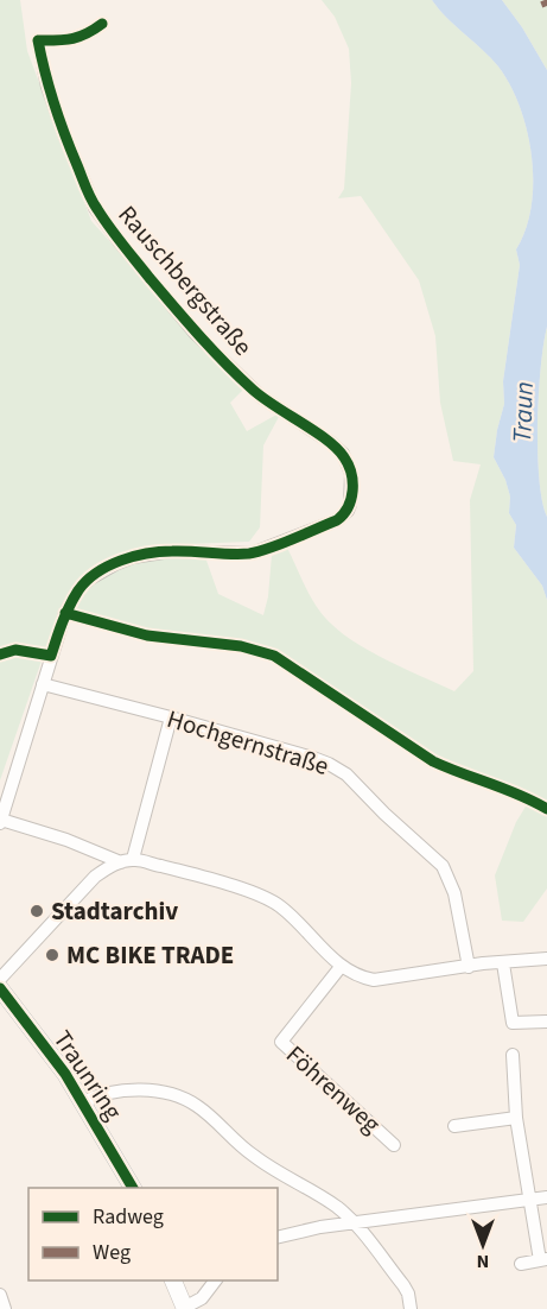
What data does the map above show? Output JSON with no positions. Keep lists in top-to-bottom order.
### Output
{
  "streets": {
    "street": [
      "Rauschbergstraße",
      "Hochgernstraße",
      "Traunring",
      "Föhrenweg"
    ]
  },
  "crossings": [
    ["Rauschbergstraße", "Hochgernstraße"]
  ],
  "water": ["Traun"],
  "places": ["Stadtarchiv", "MC BIKE TRADE"],
  "legend": ["Radweg", "Weg"],
  "north": "bottom"
}
